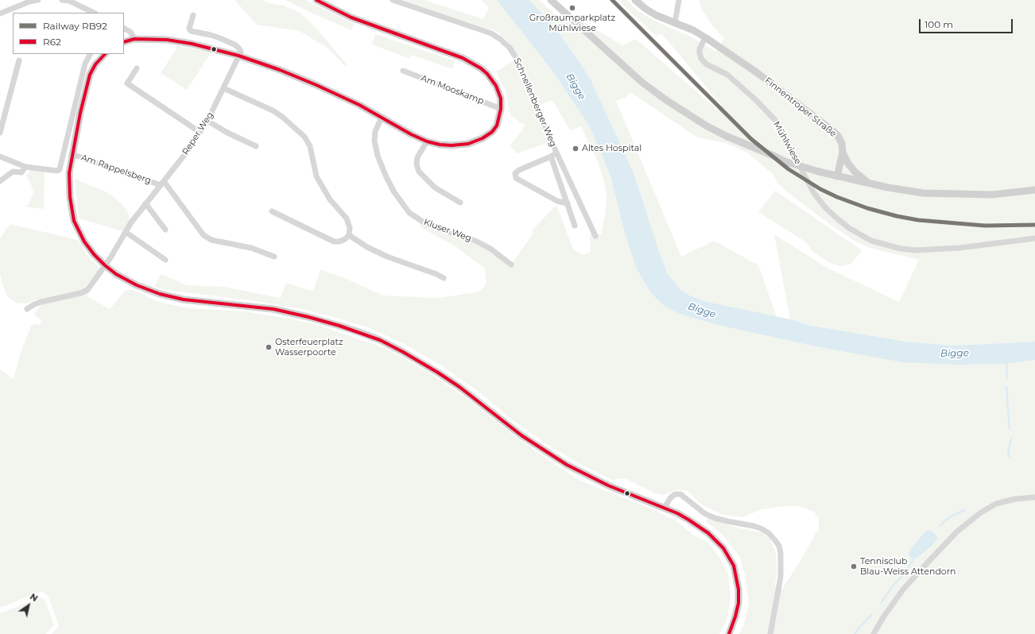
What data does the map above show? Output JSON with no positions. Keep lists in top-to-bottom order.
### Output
{
  "streets": {
    "main road": ["Finnentroper Straße"],
    "street": [
      "Am Mooskamp",
      "Schnellenberger Weg",
      "Reper Weg",
      "Mühlwiese",
      "Am Rappelsberg",
      "Kluser Weg"
    ]
  },
  "crossings": [
    ["Finnentroper Straße", "Mühlwiese"],
    ["Reper Weg", "Am Rappelsberg"]
  ],
  "water": ["Bigge"],
  "places": [
    "Großraumparkplatz Mühlwiese",
    "Altes Hospital",
    "Osterfeuerplatz Wasserpoorte",
    "Tennisclub Blau-Weiss Attendorn"
  ],
  "lines": ["rail line RB92", "transit line R62"],
  "legend": ["Railway RB92", "R62"],
  "scale_bar": "100 m",
  "north": "top right"
}
